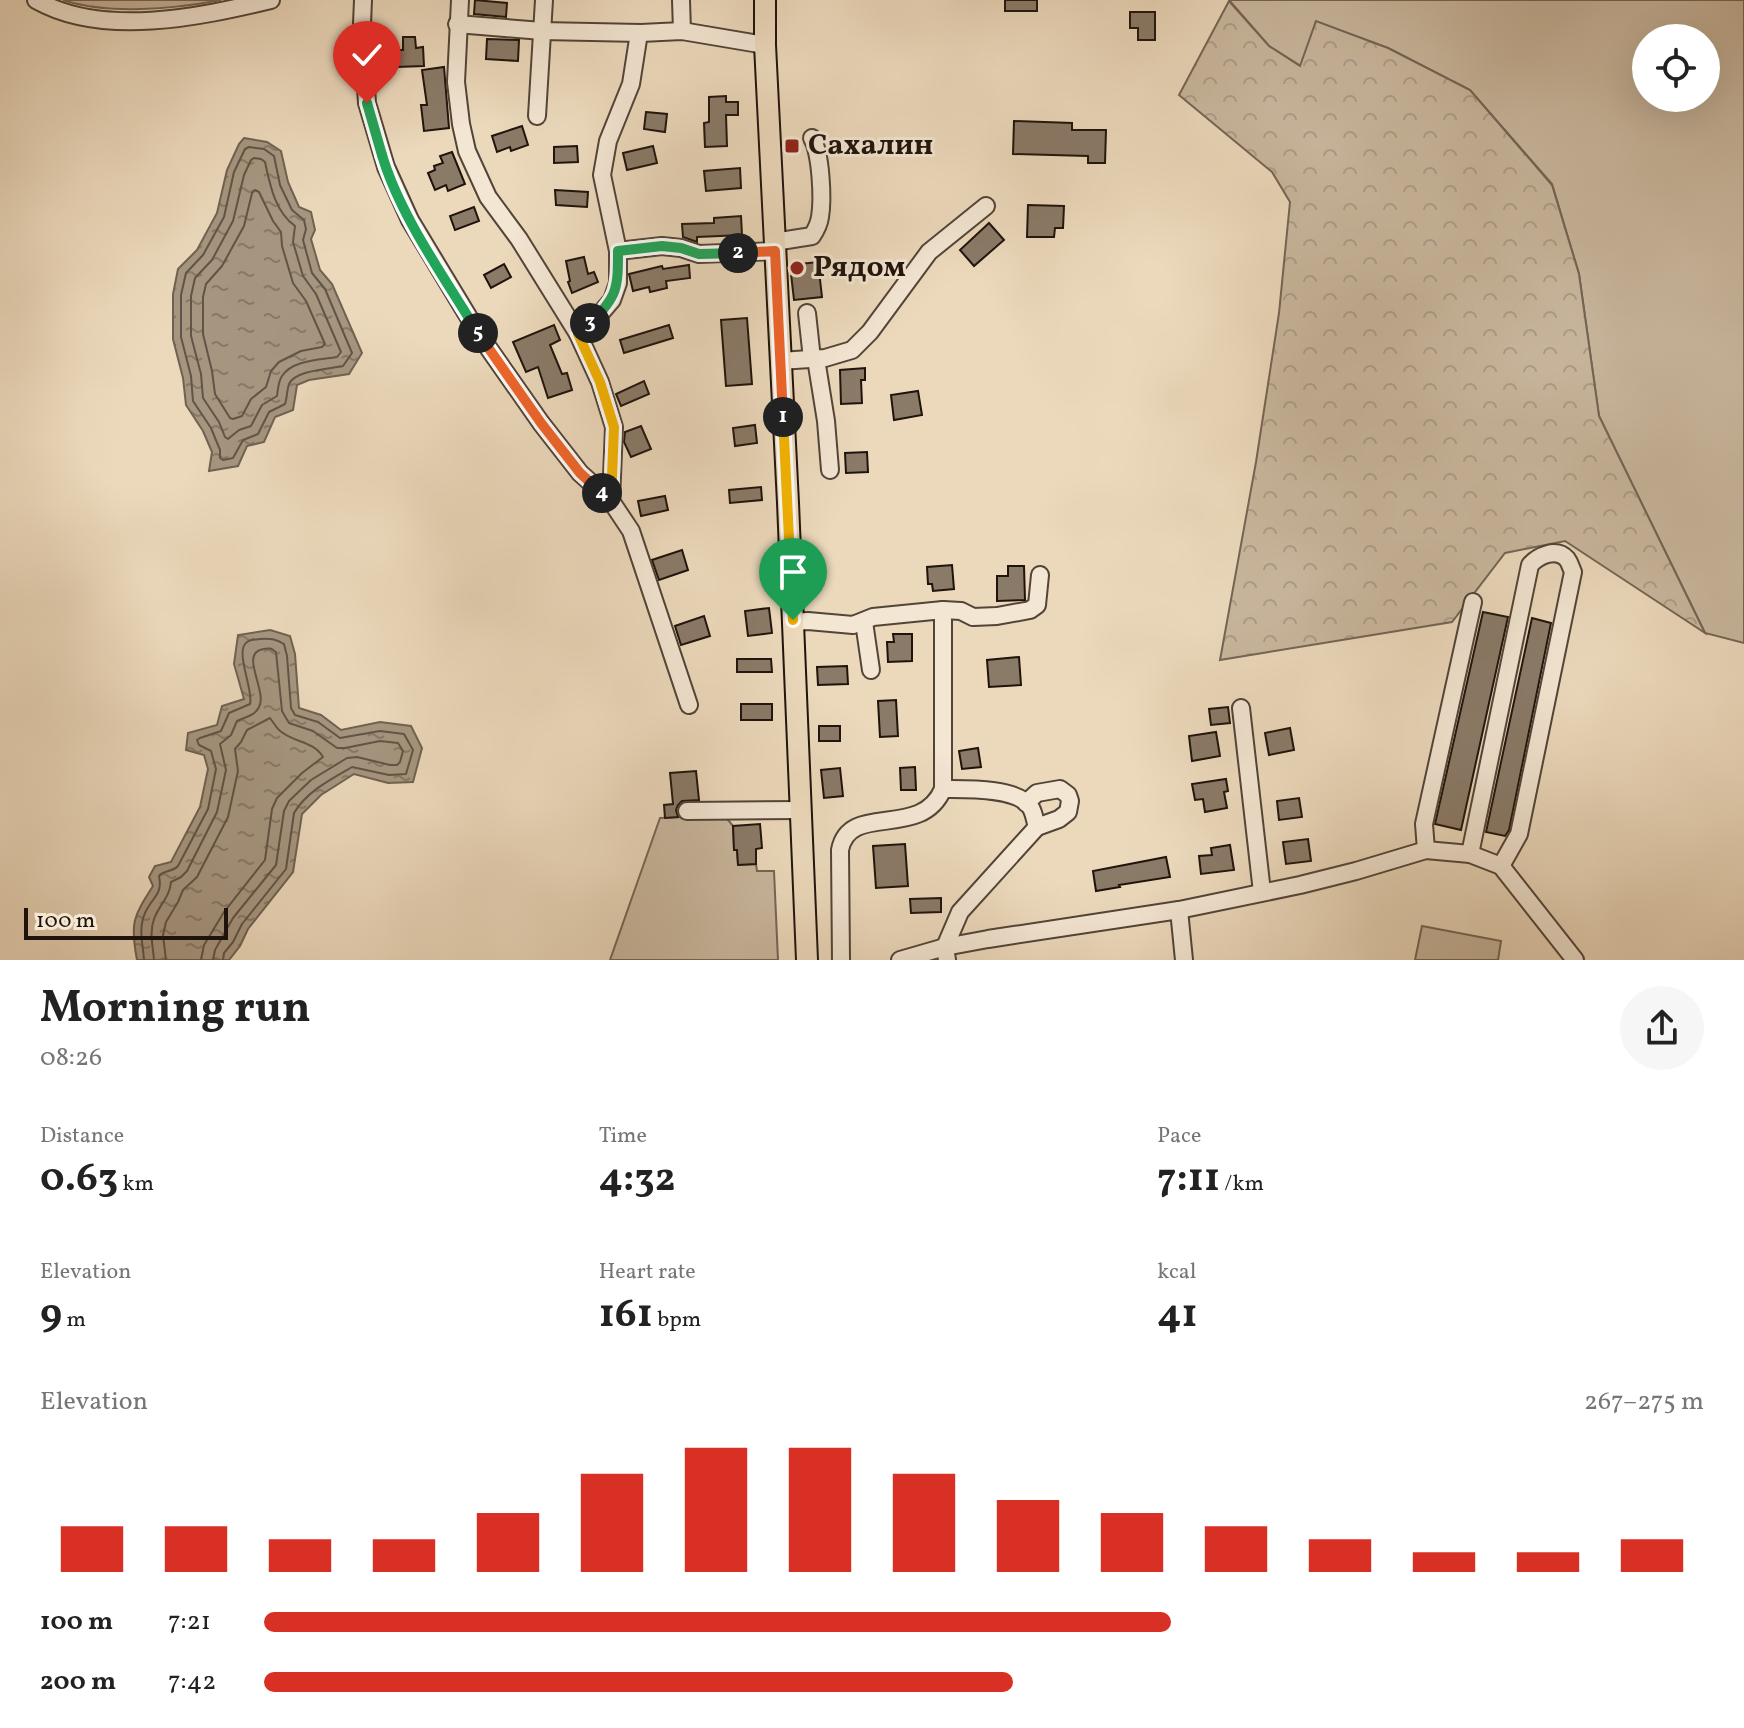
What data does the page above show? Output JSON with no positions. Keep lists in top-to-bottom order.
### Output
{
  "places": {
    "transit": ["Сахалин"],
    "other": ["Рядом"]
  },
  "scale_bar": "100 m",
  "page": {
    "pins": [
      "2",
      "3",
      "5",
      "1",
      "4"
    ],
    "scale": "100 m",
    "heading": ["Morning run", "08:26"],
    "stats": [
      ["Distance", "0.63 km"],
      ["Time", "4:32"],
      ["Pace", "7:11 /km"],
      ["Elevation", "9 m"],
      ["Heart rate", "161 bpm"],
      ["kcal", "41"]
    ],
    "chart": ["Elevation", "267–275 m"],
    "list": [
      {
        "name": "100 m",
        "note": "7:21"
      },
      {
        "name": "200 m",
        "note": "7:42"
      }
    ]
  }
}
